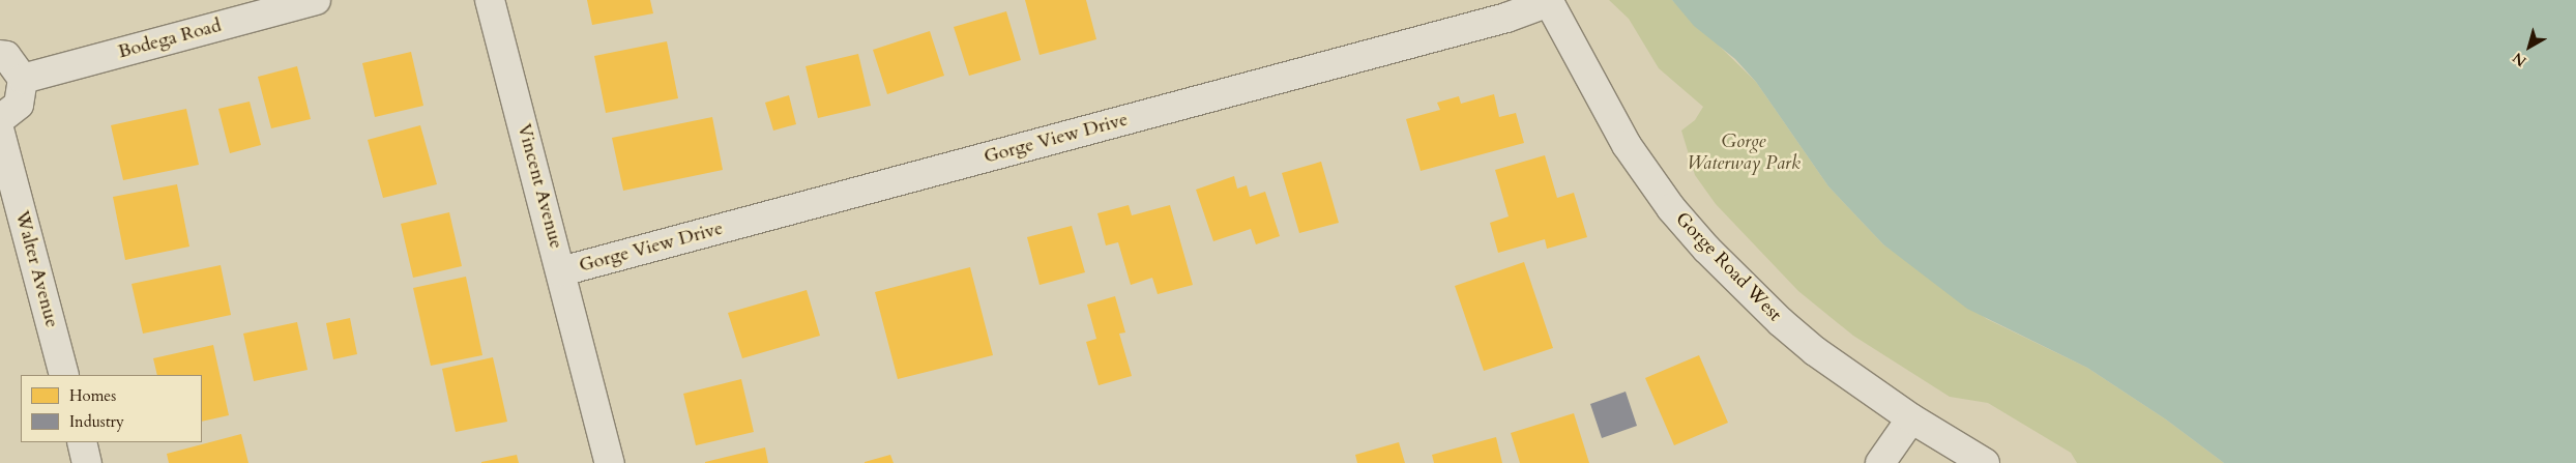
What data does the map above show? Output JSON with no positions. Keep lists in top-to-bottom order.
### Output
{
  "streets": {
    "street": [
      "Bodega Road",
      "Gorge View Drive",
      "Vincent Avenue",
      "Gorge Road West",
      "Walter Avenue"
    ]
  },
  "crossings": [
    ["Gorge View Drive", "Vincent Avenue"],
    ["Gorge View Drive", "Gorge Road West"]
  ],
  "parks": ["Gorge Waterway Park"],
  "legend": ["Homes", "Industry"],
  "north": "bottom left"
}
